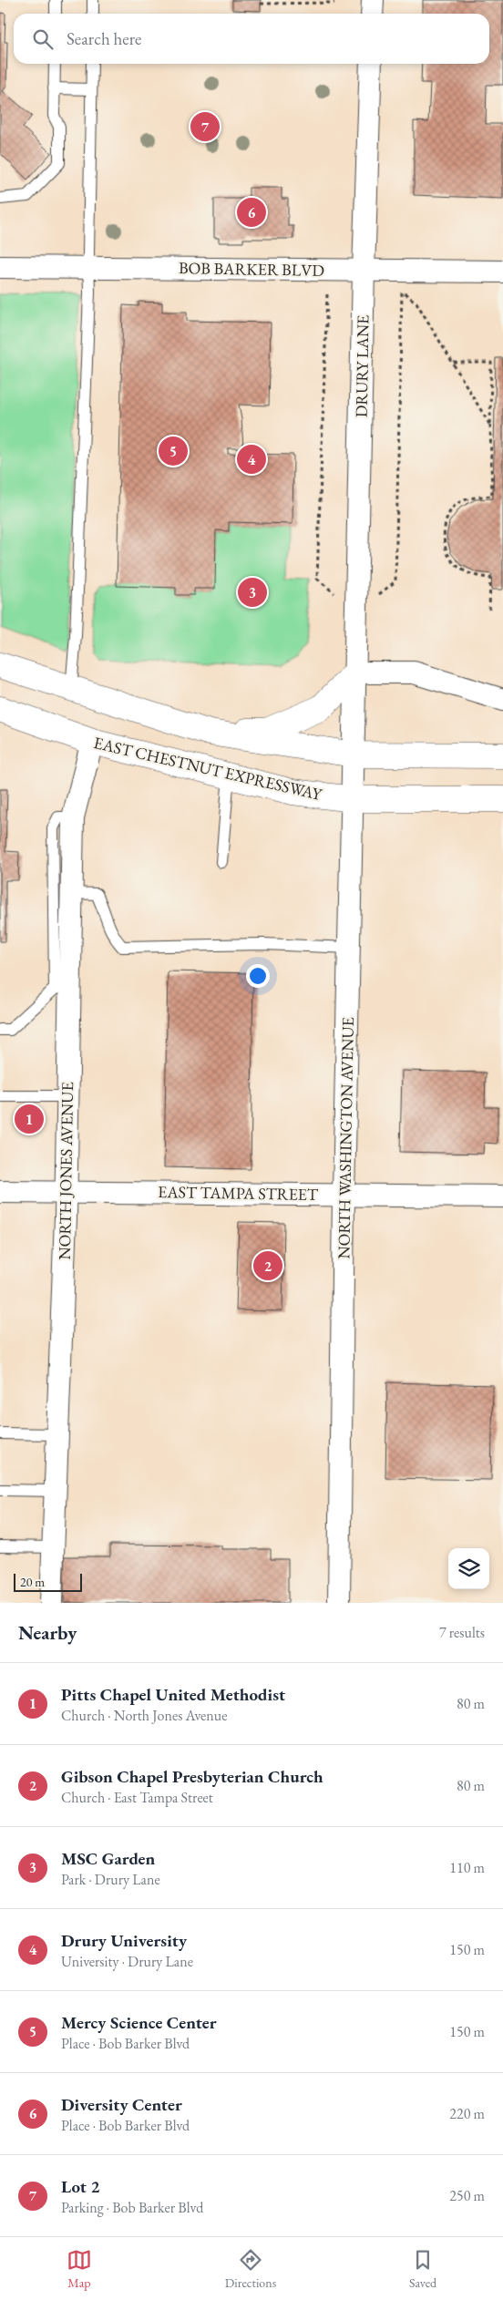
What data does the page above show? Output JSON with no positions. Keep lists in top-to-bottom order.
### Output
{
  "streets": {
    "main road": ["EAST CHESTNUT EXPRESSWAY"],
    "street": [
      "BOB BARKER BLVD",
      "DRURY LANE",
      "NORTH WASHINGTON AVENUE",
      "NORTH JONES AVENUE",
      "EAST TAMPA STREET"
    ]
  },
  "crossings": [
    ["BOB BARKER BLVD", "DRURY LANE"],
    ["DRURY LANE", "NORTH WASHINGTON AVENUE"],
    ["EAST CHESTNUT EXPRESSWAY", "NORTH WASHINGTON AVENUE"],
    ["EAST CHESTNUT EXPRESSWAY", "NORTH JONES AVENUE"],
    ["NORTH WASHINGTON AVENUE", "EAST TAMPA STREET"],
    ["NORTH JONES AVENUE", "EAST TAMPA STREET"]
  ],
  "scale_bar": "20 m",
  "page": {
    "search": "Search here",
    "pins": [
      "7",
      "6",
      "5",
      "4",
      "3",
      "1",
      "2"
    ],
    "scale": "20 m",
    "heading": ["Nearby", "7 results"],
    "list": [
      {
        "mark": "1",
        "name": "Pitts Chapel United Methodist",
        "note": "Church · North Jones Avenue",
        "value": "80 m"
      },
      {
        "mark": "2",
        "name": "Gibson Chapel Presbyterian Church",
        "note": "Church · East Tampa Street",
        "value": "80 m"
      },
      {
        "mark": "3",
        "name": "MSC Garden",
        "note": "Park · Drury Lane",
        "value": "110 m"
      },
      {
        "mark": "4",
        "name": "Drury University",
        "note": "University · Drury Lane",
        "value": "150 m"
      },
      {
        "mark": "5",
        "name": "Mercy Science Center",
        "note": "Place · Bob Barker Blvd",
        "value": "150 m"
      },
      {
        "mark": "6",
        "name": "Diversity Center",
        "note": "Place · Bob Barker Blvd",
        "value": "220 m"
      },
      {
        "mark": "7",
        "name": "Lot 2",
        "note": "Parking · Bob Barker Blvd",
        "value": "250 m"
      }
    ],
    "nav": ["Map", "Directions", "Saved"]
  }
}
